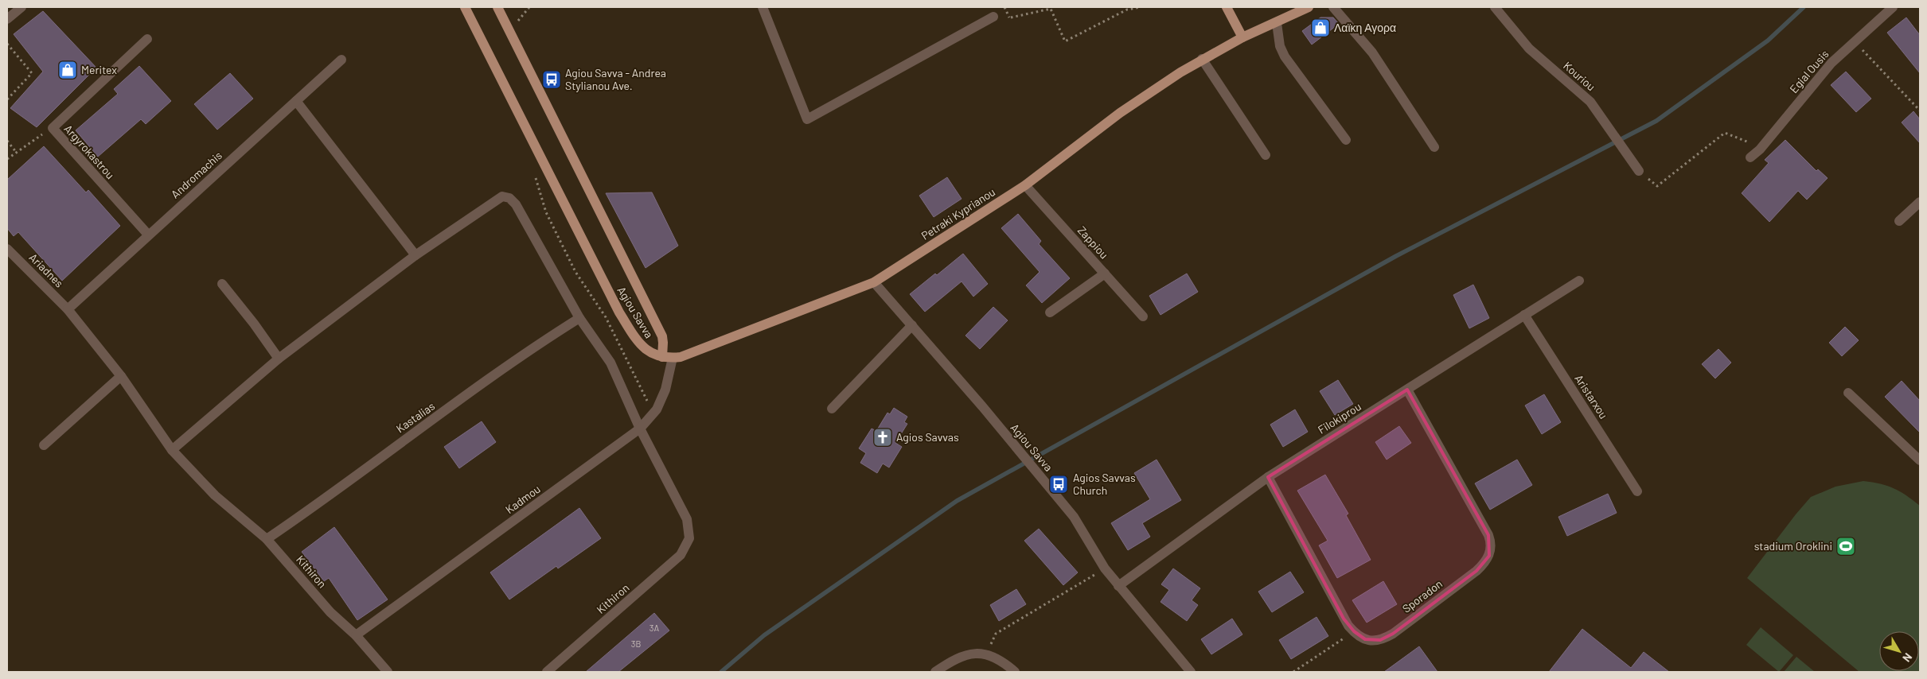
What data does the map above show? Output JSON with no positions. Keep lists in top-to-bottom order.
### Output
{
  "streets": {
    "main road": ["Petraki Kyprianou", "Agiou Savva"],
    "street": [
      "Egial Ousis",
      "Kouriou",
      "Argyrokastrou",
      "Andromachis",
      "Zappiou",
      "Ariadnes",
      "Aristarxou",
      "Kastalias",
      "Filokiprou",
      "Kadmou",
      "Kithiron",
      "Sporadon"
    ]
  },
  "crossings": [
    ["Argyrokastrou", "Andromachis"],
    ["Andromachis", "Ariadnes"],
    ["Petraki Kyprianou", "Zappiou"],
    ["Petraki Kyprianou", "Agiou Savva"],
    ["Petraki Kyprianou", "Kadmou"],
    ["Ariadnes", "Kithiron"],
    ["Agiou Savva", "Filokiprou"],
    ["Aristarxou", "Filokiprou"],
    ["Kastalias", "Kithiron"],
    ["Filokiprou", "Sporadon"],
    ["Kadmou", "Kithiron"]
  ],
  "places": {
    "shop": ["Λαϊκη Αγορα", "Meritex"],
    "bus stop": ["Agiou Savva - Andrea Stylianou Ave.", "Agios Savvas Church"],
    "church": ["Agios Savvas"],
    "sports": ["stadium Oroklini"]
  },
  "house_numbers": ["3A", "3B"],
  "north": "bottom right"
}
